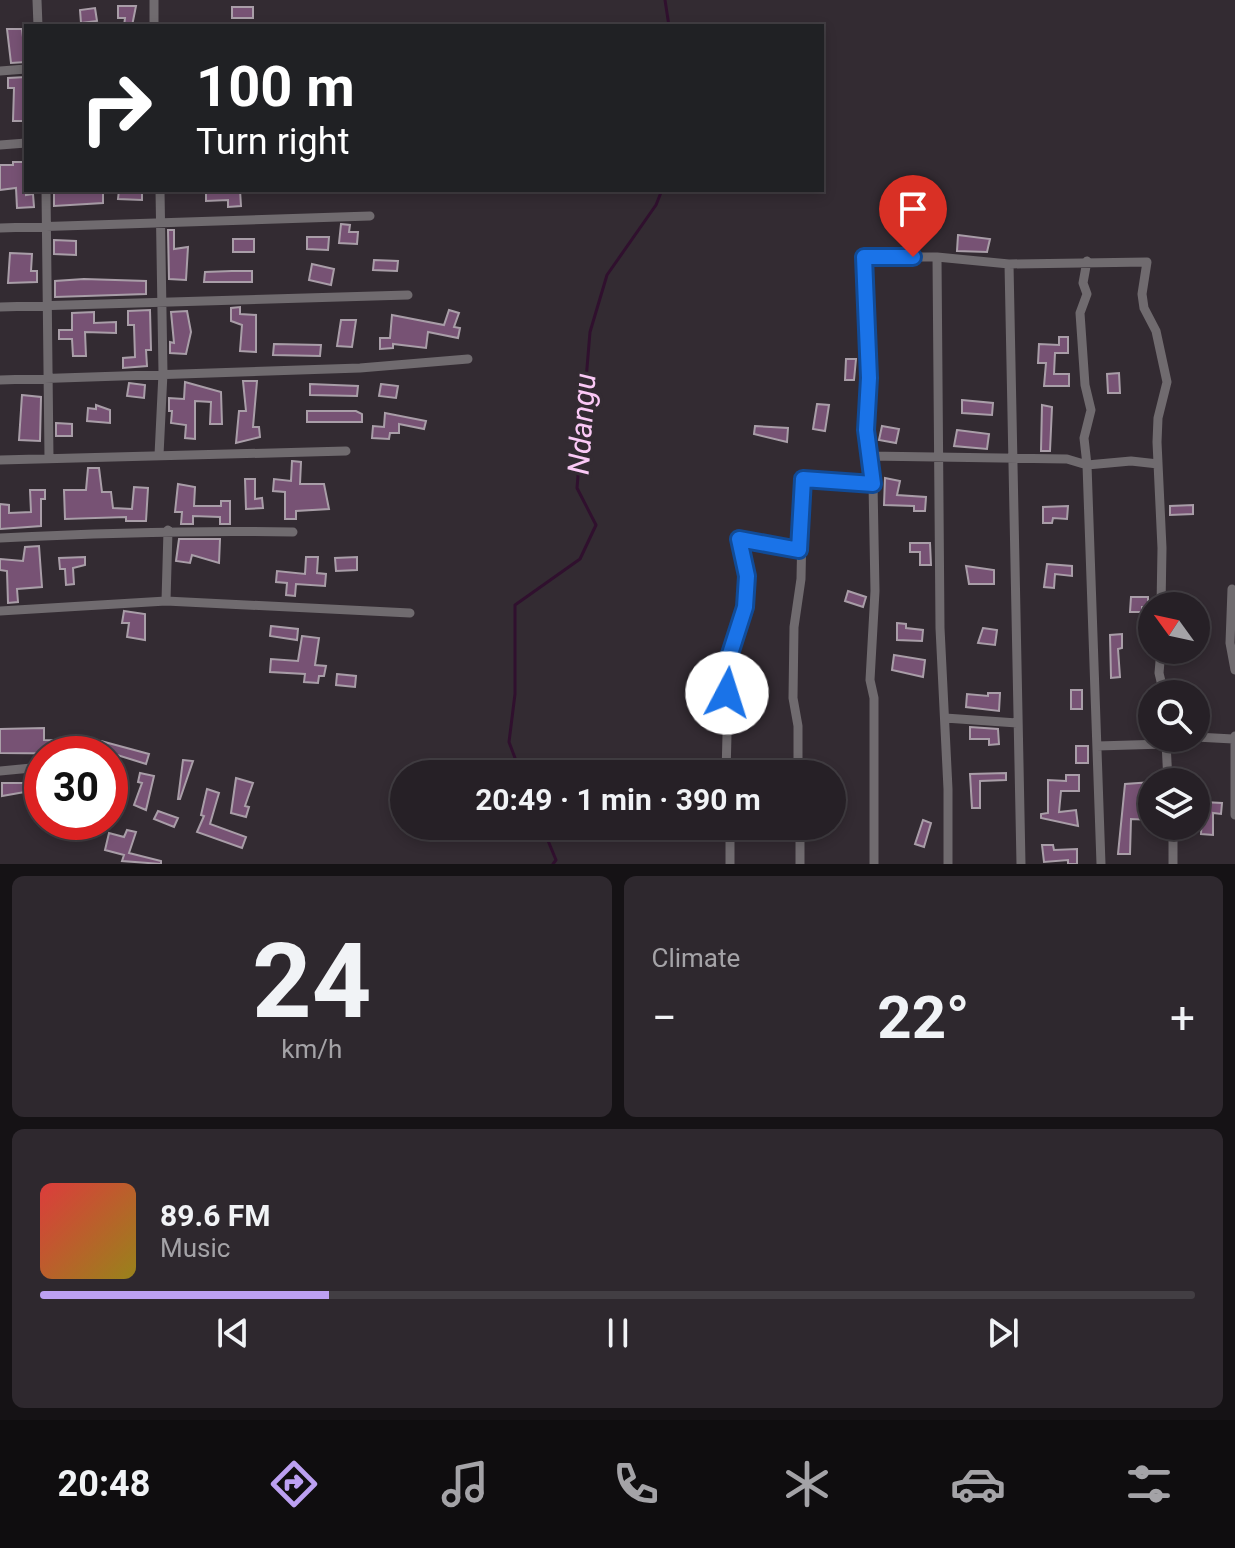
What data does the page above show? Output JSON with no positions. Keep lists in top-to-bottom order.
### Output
{
  "water": ["Ndangu"],
  "north": "top left",
  "page": {
    "turn": ["100 m", "Turn right"],
    "limit": "30",
    "trip": "20:49 · 1 min · 390 m",
    "tile": [
      ["24", "km/h"],
      "Climate"
    ],
    "heat": ["−", "22°", "+"],
    "song": ["89.6 FM", "Music"],
    "tabs": "20:48"
  }
}
